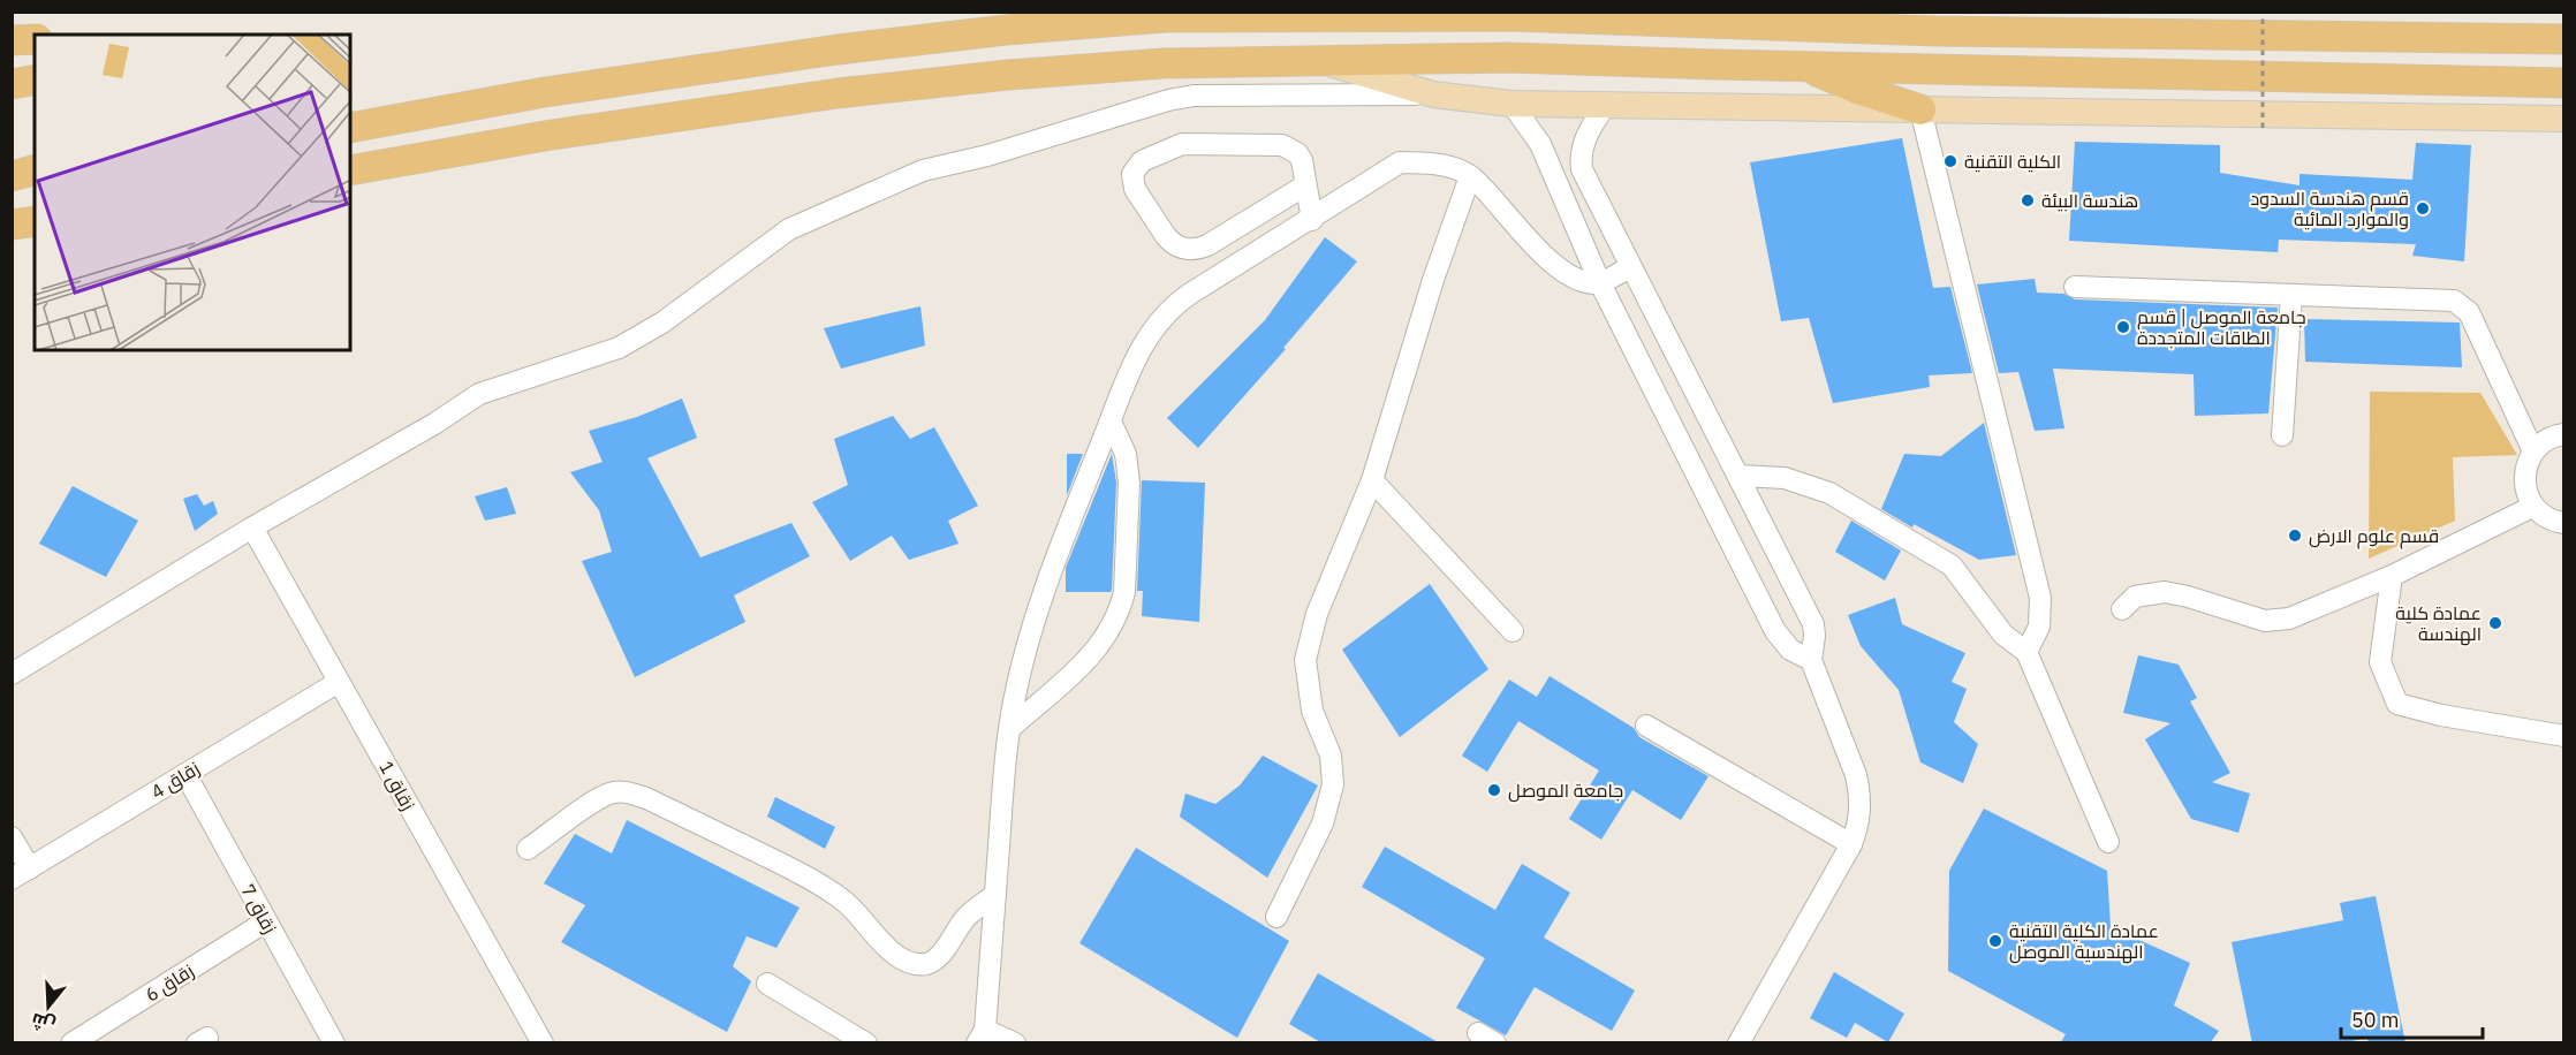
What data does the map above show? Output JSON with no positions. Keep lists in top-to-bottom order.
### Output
{
  "streets": {
    "street": [
      "زقاق 4",
      "زقاق 1",
      "زقاق 7",
      "زقاق 6"
    ]
  },
  "crossings": [
    ["زقاق 4", "زقاق 1"],
    ["زقاق 4", "زقاق 7"],
    ["زقاق 7", "زقاق 6"]
  ],
  "places": [
    "الكلية التقنية",
    "هندسة البيئة",
    "قسم هندسة السدود والموارد المائية",
    "جامعة الموصل | قسم الطاقات المتجددة",
    "قسم علوم الارض",
    "عمادة كلية الهندسة",
    "جامعة الموصل",
    "عمادة الكلية التقنية الهندسية الموصل"
  ],
  "scale_bar": "50 m",
  "north": "bottom"
}
